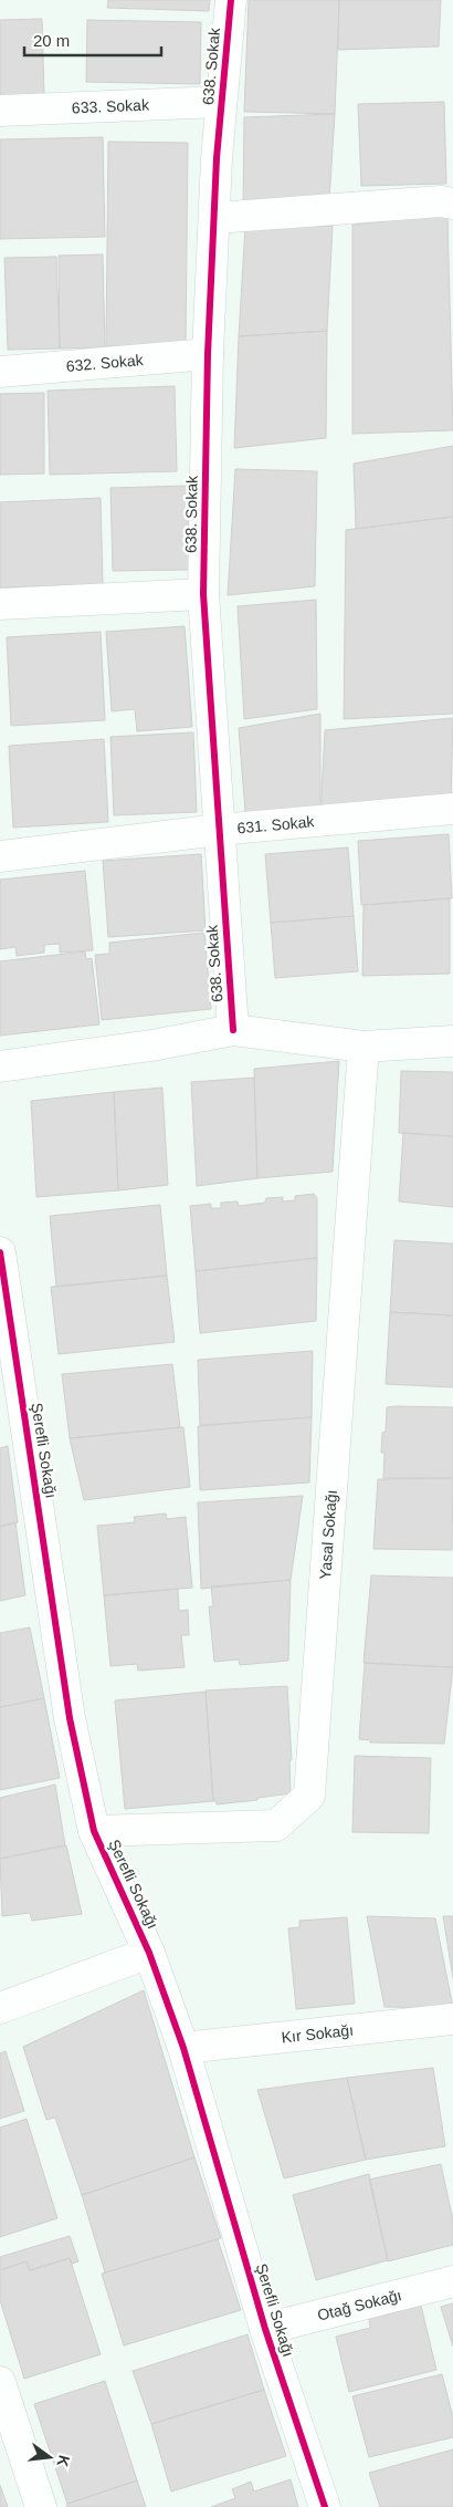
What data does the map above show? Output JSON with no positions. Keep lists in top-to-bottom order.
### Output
{
  "streets": {
    "street": [
      "638. Sokak",
      "633. Sokak",
      "632. Sokak",
      "631. Sokak",
      "Şerefli Sokağı",
      "Yasal Sokağı",
      "Kır Sokağı",
      "Otağ Sokağı"
    ]
  },
  "crossings": [
    ["638. Sokak", "633. Sokak"],
    ["638. Sokak", "632. Sokak"],
    ["638. Sokak", "631. Sokak"],
    ["Şerefli Sokağı", "Yasal Sokağı"],
    ["Şerefli Sokağı", "Kır Sokağı"],
    ["Şerefli Sokağı", "Otağ Sokağı"]
  ],
  "scale_bar": "20 m",
  "north": "right"
}
